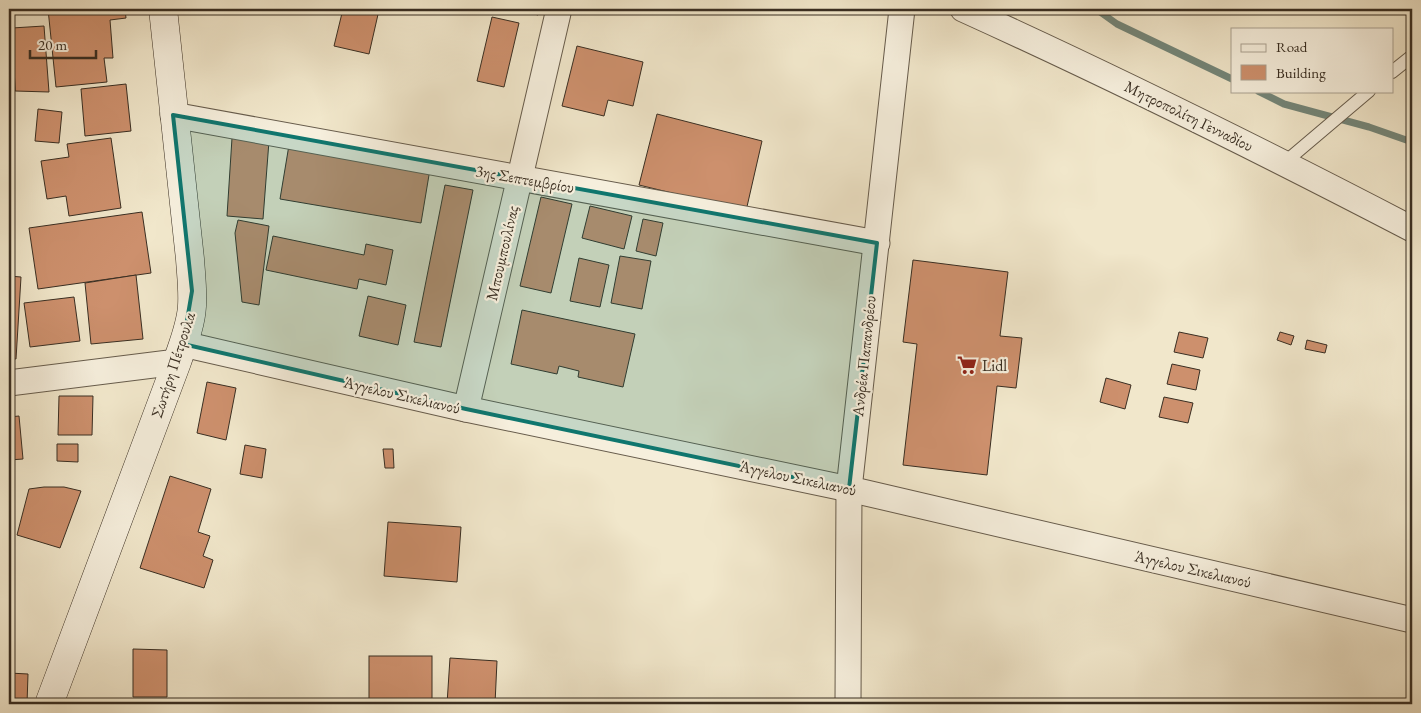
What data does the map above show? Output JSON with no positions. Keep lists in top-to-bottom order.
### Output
{
  "streets": {
    "street": [
      "Μητροπολίτη Γενναδίου",
      "3ης Σεπτεμβρίου",
      "Μπουμπουλίνας",
      "Ανδρέα Παπανδρέου",
      "Σωτήρη Πέτρουλα",
      "Άγγελου Σικελιανού"
    ]
  },
  "crossings": [
    ["3ης Σεπτεμβρίου", "Μπουμπουλίνας"],
    ["3ης Σεπτεμβρίου", "Ανδρέα Παπανδρέου"],
    ["3ης Σεπτεμβρίου", "Σωτήρη Πέτρουλα"],
    ["Μπουμπουλίνας", "Άγγελου Σικελιανού"],
    ["Ανδρέα Παπανδρέου", "Άγγελου Σικελιανού"],
    ["Σωτήρη Πέτρουλα", "Άγγελου Σικελιανού"]
  ],
  "places": {
    "supermarket": ["Lidl"]
  },
  "legend": ["Road", "Building"],
  "scale_bar": "20 m"
}
